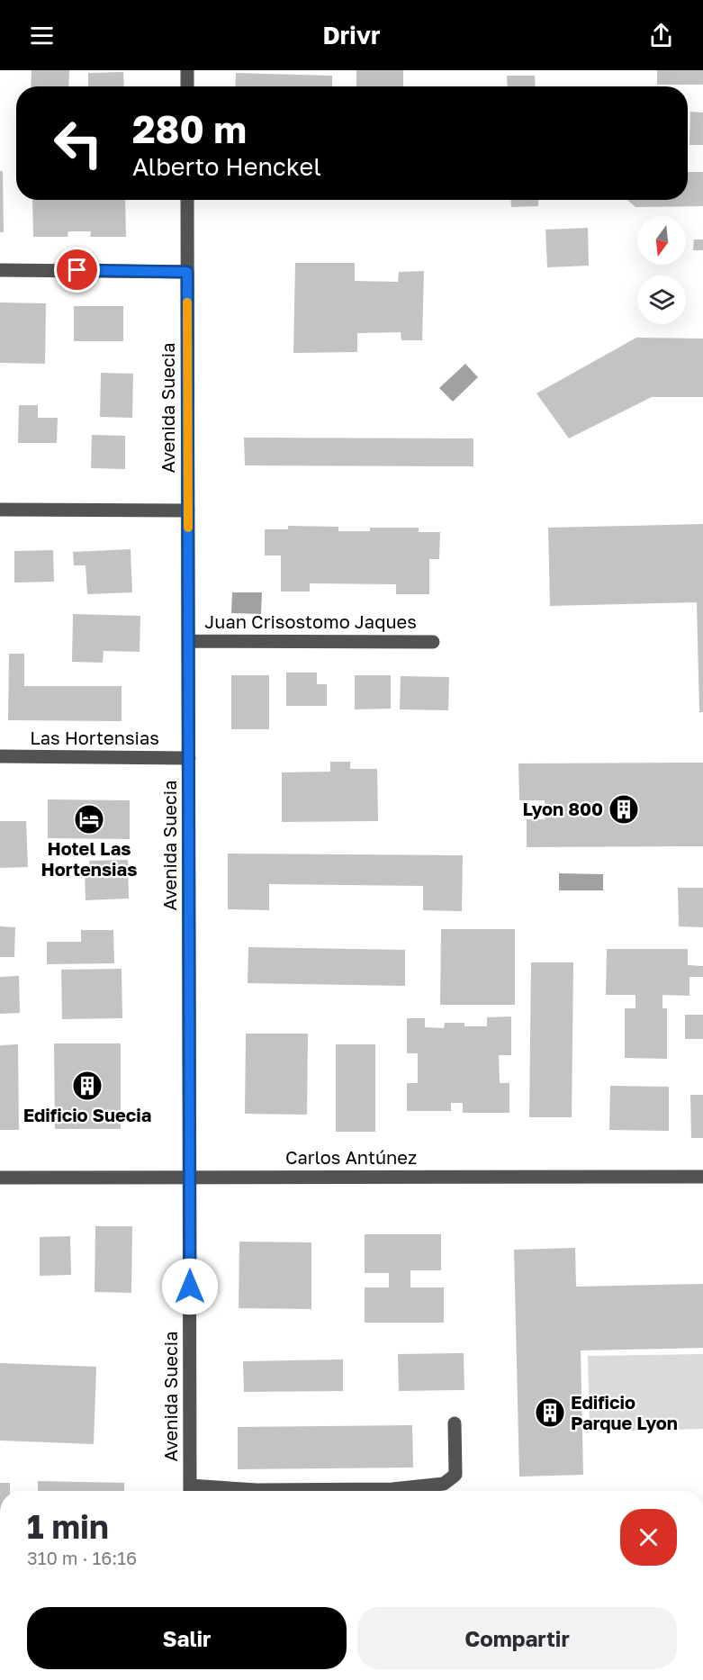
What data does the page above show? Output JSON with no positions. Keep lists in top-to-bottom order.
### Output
{
  "streets": {
    "street": [
      "Avenida Suecia",
      "Juan Crisostomo Jaques",
      "Las Hortensias",
      "Carlos Antúnez"
    ]
  },
  "crossings": [
    ["Avenida Suecia", "Juan Crisostomo Jaques"],
    ["Avenida Suecia", "Las Hortensias"],
    ["Avenida Suecia", "Carlos Antúnez"]
  ],
  "places": {
    "building": ["Lyon 800", "Edificio Suecia", "Edificio Parque Lyon"],
    "hotel": ["Hotel Las Hortensias"]
  },
  "north": "bottom",
  "page": {
    "header": "Drivr",
    "turn": ["280 m", "Alberto Henckel"],
    "heading": ["1 min", "310 m · 16:16"],
    "buttons": ["Salir", "Compartir"]
  }
}
